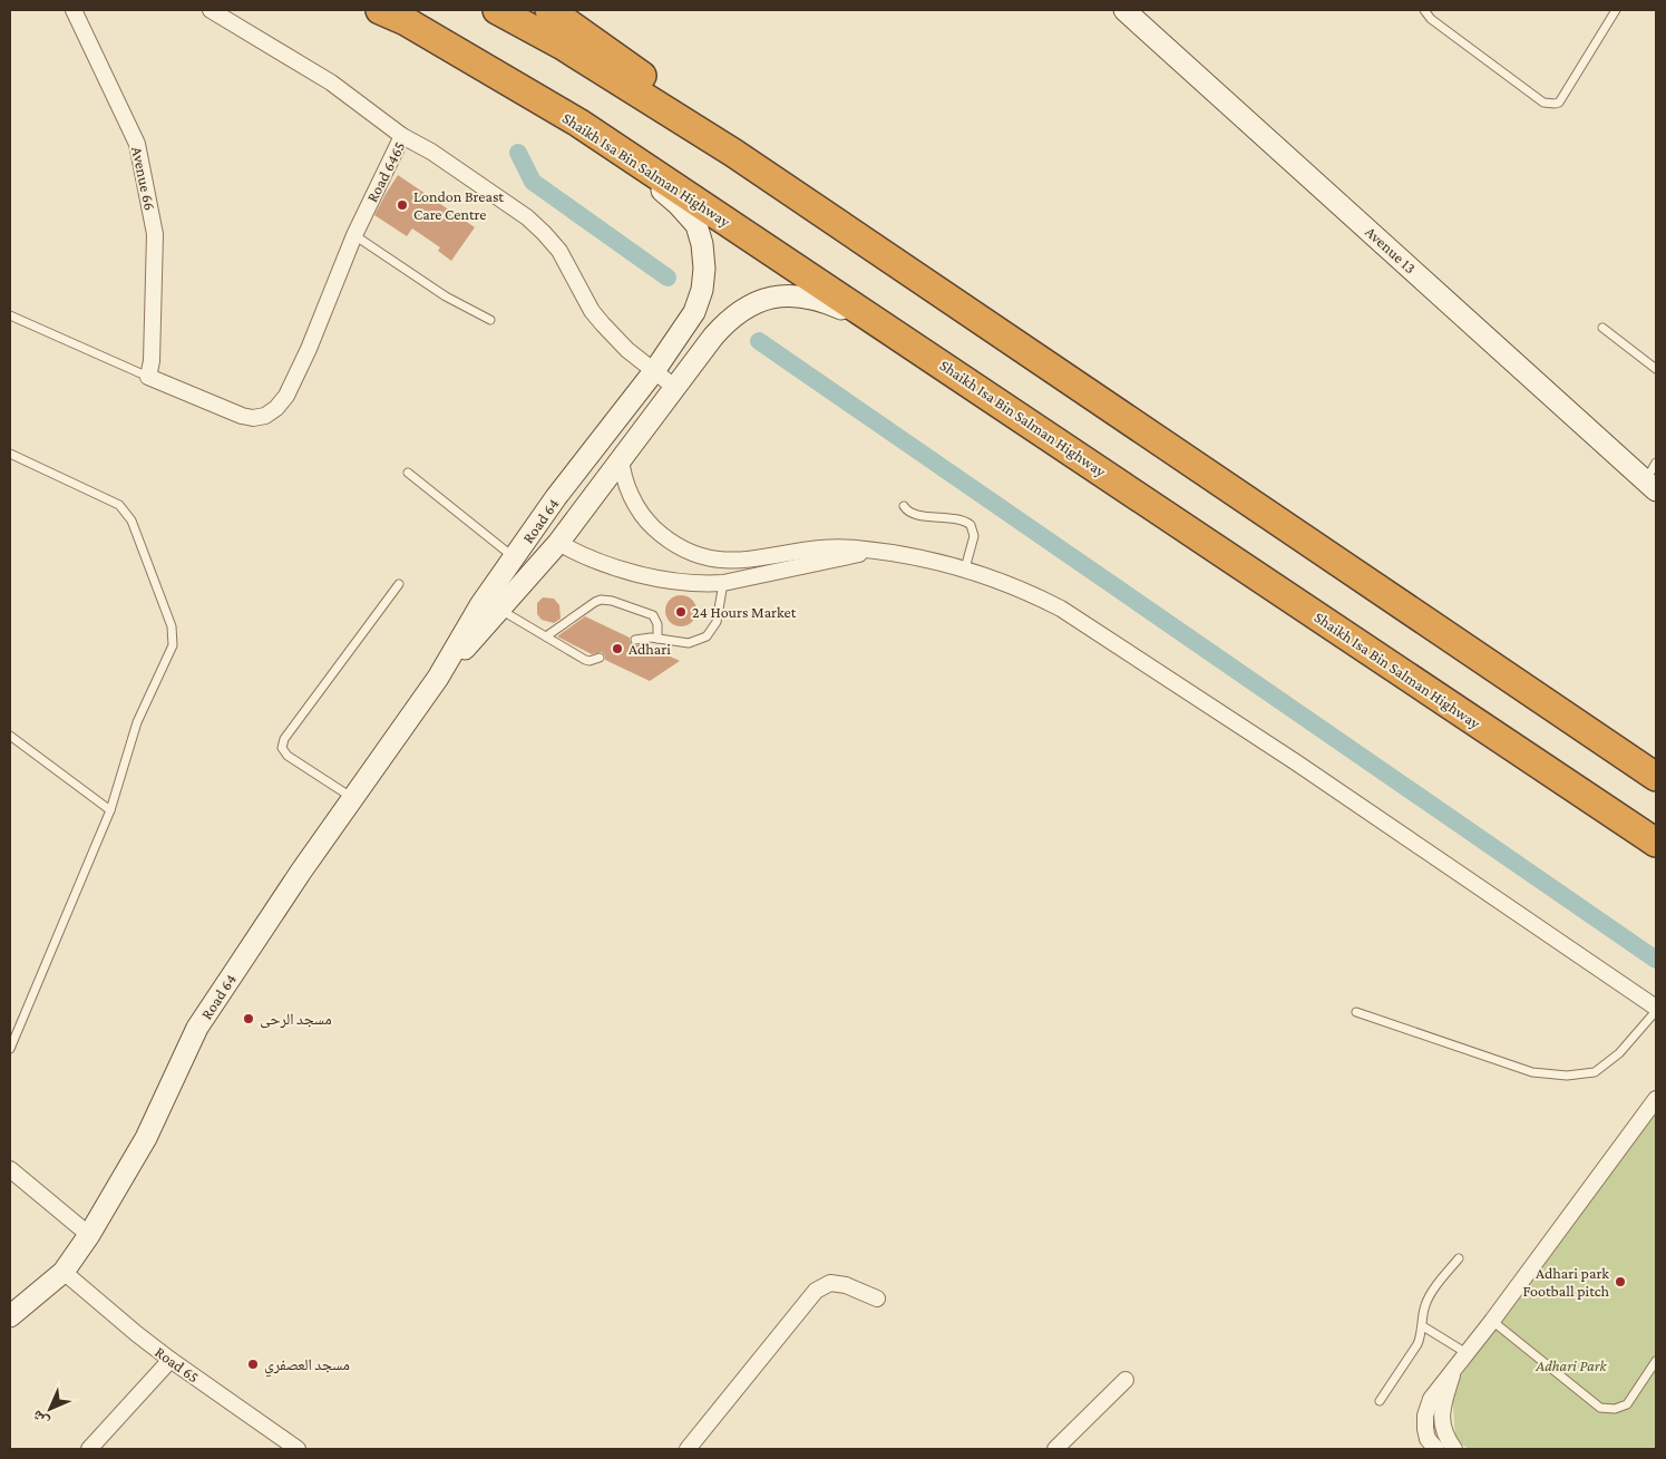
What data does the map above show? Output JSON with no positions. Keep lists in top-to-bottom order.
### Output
{
  "streets": {
    "highway": ["Shaikh Isa Bin Salman Highway"],
    "street": [
      "Road 6465",
      "Avenue 66",
      "Avenue 13",
      "Road 64",
      "Road 65"
    ]
  },
  "crossings": [
    ["Shaikh Isa Bin Salman Highway", "Road 64"],
    ["Road 6465", "Avenue 66"],
    ["Road 6465", "Road 64"],
    ["Road 64", "Road 65"]
  ],
  "parks": ["Adhari Park"],
  "places": [
    "London Breast Care Centre",
    "24 Hours Market",
    "Adhari",
    "مسجد الرحى",
    "Adhari park Football pitch",
    "مسجد العصفري"
  ],
  "north": "bottom left"
}
